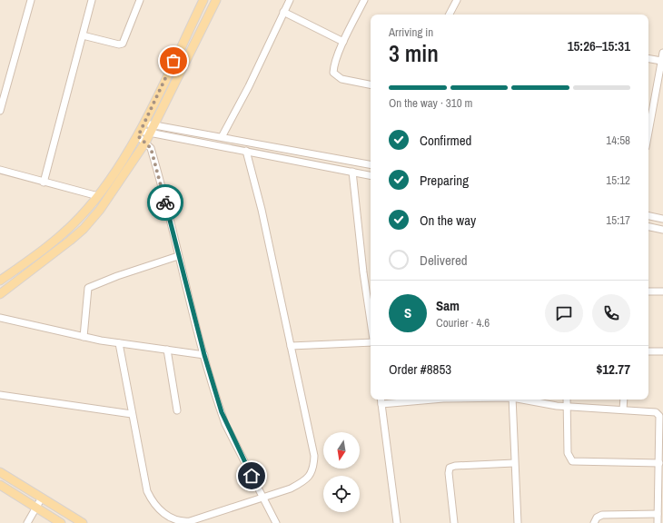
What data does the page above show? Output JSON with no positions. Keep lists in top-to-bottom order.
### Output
{
  "north": "bottom",
  "page": {
    "heading": ["3 min", "Arriving in", "15:26–15:31"],
    "panel": [
      "Sam",
      "Courier · 4.6",
      "Order #8853",
      "$12.77"
    ],
    "bar": "On the way · 310 m",
    "list": [
      ["Confirmed", "14:58"],
      ["Preparing", "15:12"],
      ["On the way", "15:17"],
      "Delivered"
    ],
    "round": "S"
  }
}
